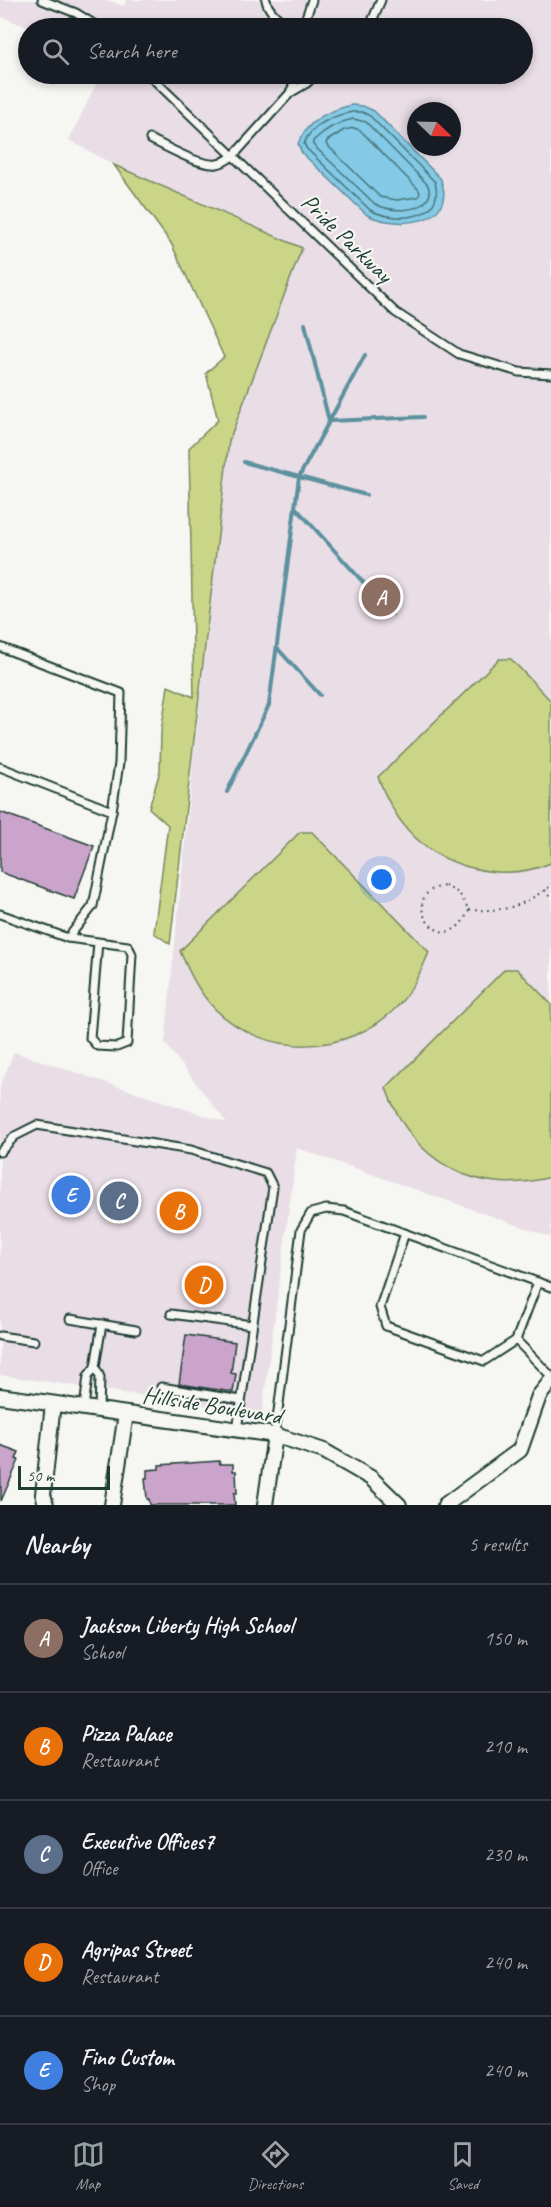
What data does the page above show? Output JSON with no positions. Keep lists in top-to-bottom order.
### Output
{
  "streets": {
    "street": ["Hillside Boulevard"],
    "lane": ["Pride Parkway"]
  },
  "scale_bar": "50 m",
  "north": "bottom right",
  "page": {
    "search": "Search here",
    "pins": [
      "A",
      "E",
      "C",
      "B",
      "D"
    ],
    "scale": "50 m",
    "heading": ["Nearby", "5 results"],
    "list": [
      {
        "mark": "A",
        "name": "Jackson Liberty High School",
        "note": "School",
        "value": "150 m"
      },
      {
        "mark": "B",
        "name": "Pizza Palace",
        "note": "Restaurant",
        "value": "210 m"
      },
      {
        "mark": "C",
        "name": "Executive Offices7",
        "note": "Office",
        "value": "230 m"
      },
      {
        "mark": "D",
        "name": "Agripas Street",
        "note": "Restaurant",
        "value": "240 m"
      },
      {
        "mark": "E",
        "name": "Fino Custom",
        "note": "Shop",
        "value": "240 m"
      }
    ],
    "nav": ["Map", "Directions", "Saved"]
  }
}
